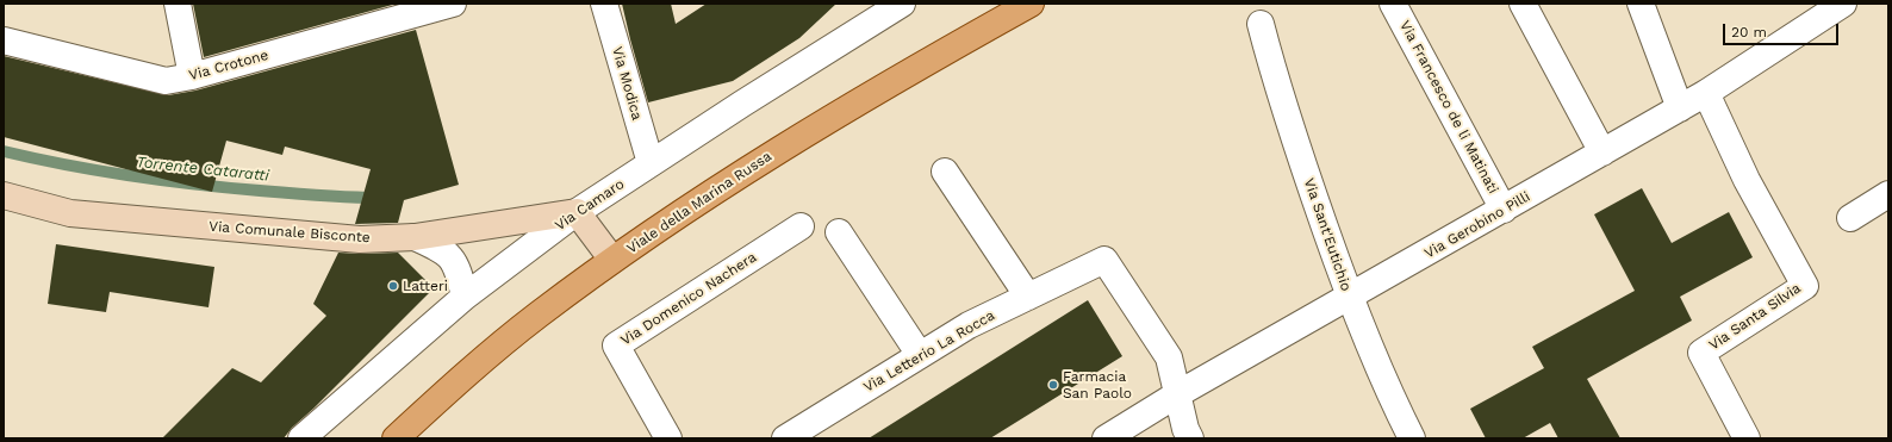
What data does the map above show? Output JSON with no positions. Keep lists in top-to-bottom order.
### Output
{
  "streets": {
    "main road": ["Viale della Marina Russa"],
    "street": [
      "Via Crotone",
      "Via Modica",
      "Via Francesco de li Matinati",
      "Via Camaro",
      "Via Gerobino Pilli",
      "Via Comunale Bisconte",
      "Via Sant'Eutichio",
      "Via Domenico Nachera",
      "Via Santa Silvia",
      "Via Letterio La Rocca"
    ]
  },
  "crossings": [
    ["Via Modica", "Via Camaro"],
    ["Via Francesco de li Matinati", "Via Gerobino Pilli"],
    ["Via Camaro", "Via Comunale Bisconte"],
    ["Via Gerobino Pilli", "Via Sant'Eutichio"],
    ["Via Gerobino Pilli", "Via Santa Silvia"],
    ["Via Gerobino Pilli", "Via Letterio La Rocca"]
  ],
  "water": ["Torrente Cataratti"],
  "places": ["Latteri", "Farmacia San Paolo"],
  "scale_bar": "20 m"
}
